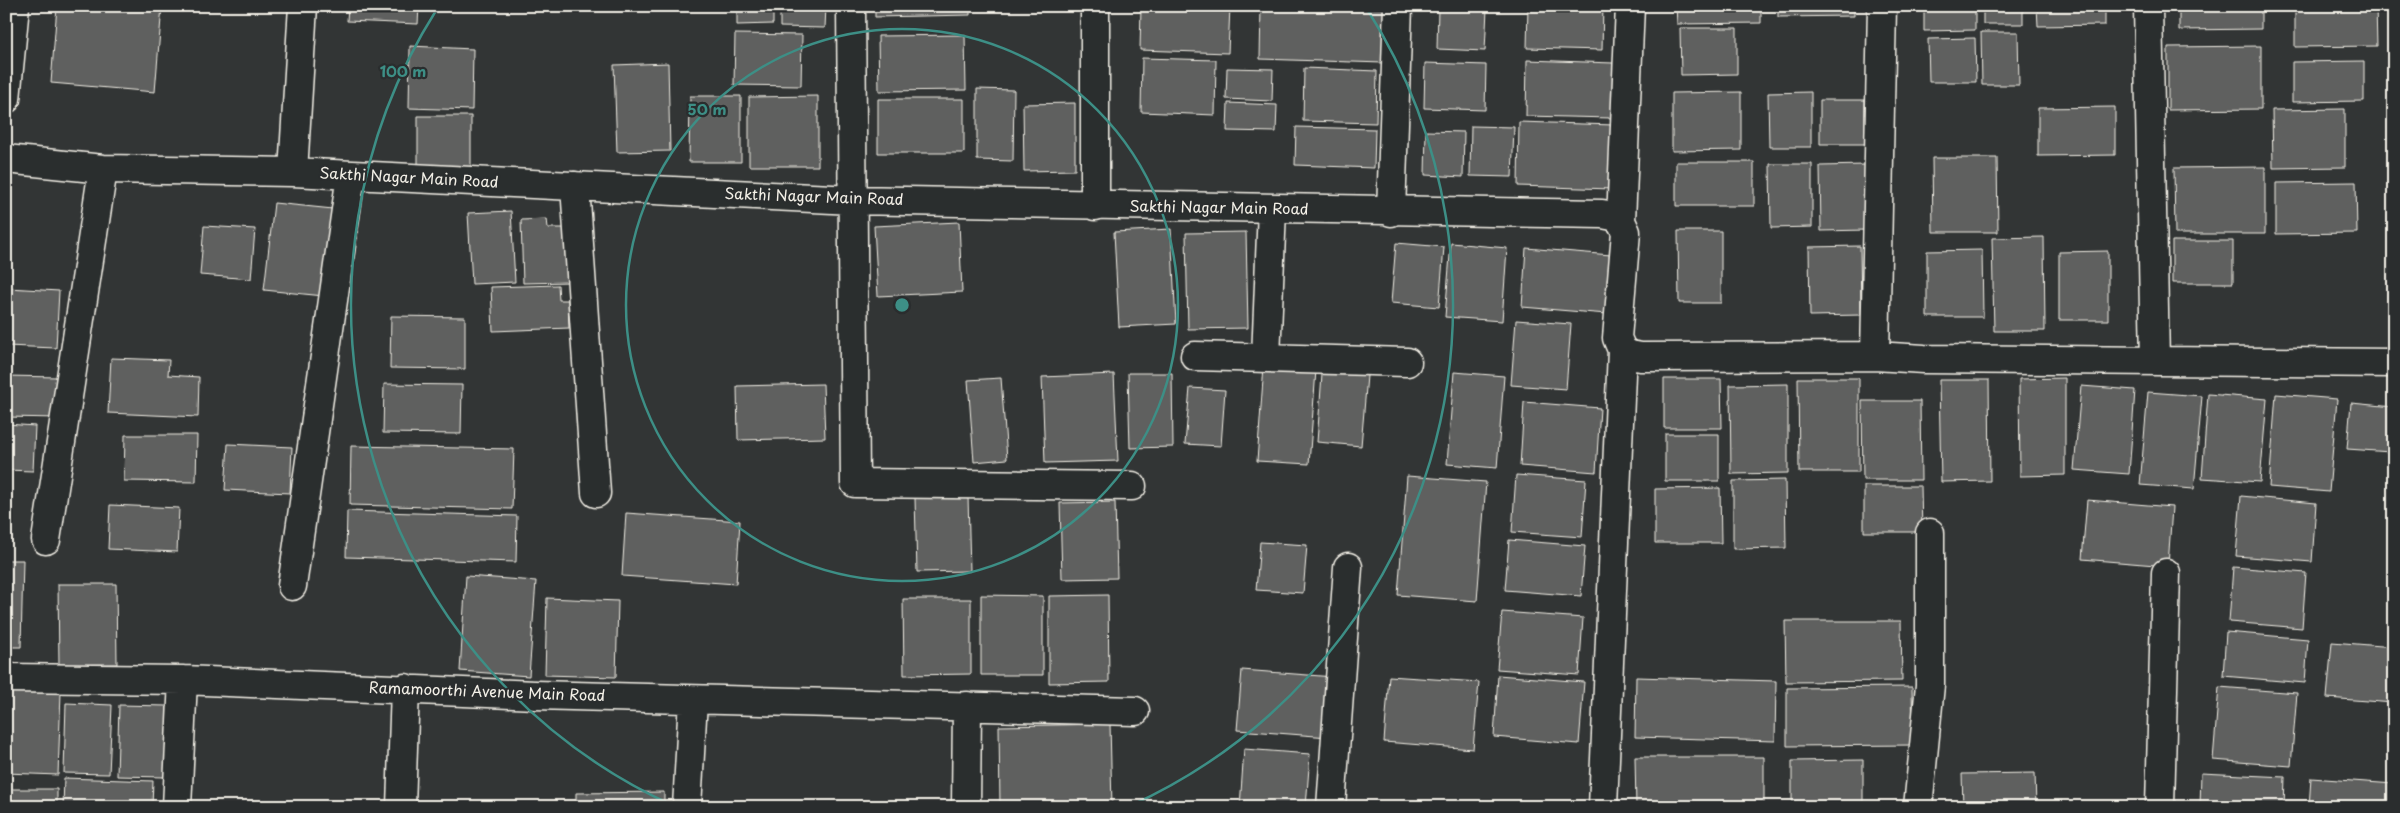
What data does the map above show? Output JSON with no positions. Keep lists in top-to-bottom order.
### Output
{
  "streets": {
    "street": ["Sakthi Nagar Main Road", "Ramamoorthi Avenue Main Road"]
  },
  "rings": ["100 m", "50 m"]
}
